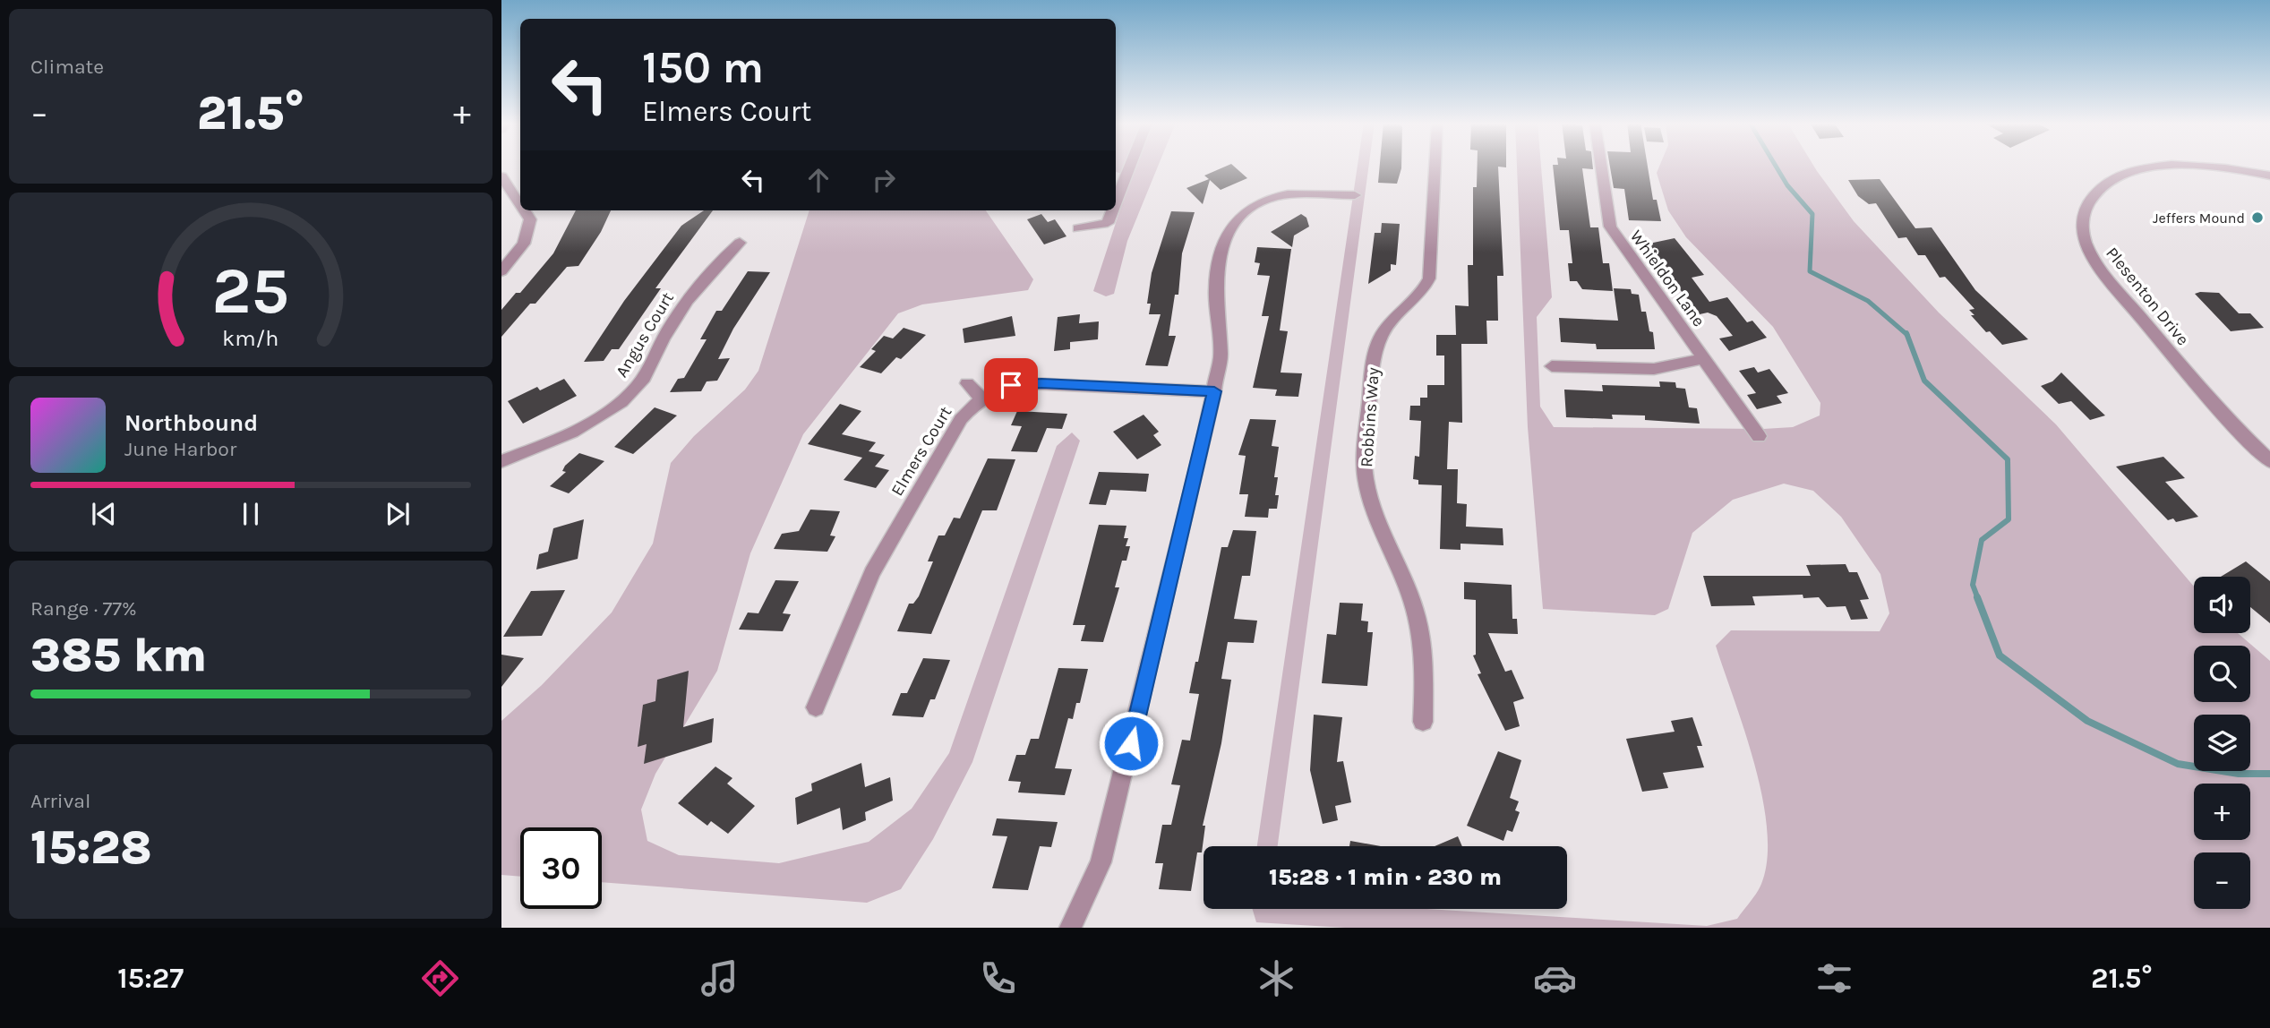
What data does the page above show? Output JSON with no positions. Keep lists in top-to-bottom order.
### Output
{
  "streets": {
    "street": [
      "Whieldon Lane",
      "Plesenton Drive",
      "Angus Court",
      "Robbins Way",
      "Elmers Court"
    ]
  },
  "places": ["Jeffers Mound"],
  "page": {
    "tile": [
      "Climate",
      ["Range · 77%", "385 km"],
      ["Arrival", "15:28"]
    ],
    "turn": ["150 m", "Elmers Court"],
    "heat": ["−", "21.5°", "+"],
    "song": ["Northbound", "June Harbor"],
    "map_buttons": ["+", "−"],
    "limit": "30",
    "trip": "15:28 · 1 min · 230 m",
    "tabs": ["15:27", "21.5°"],
    "gauge": ["25", "km/h"]
  }
}
